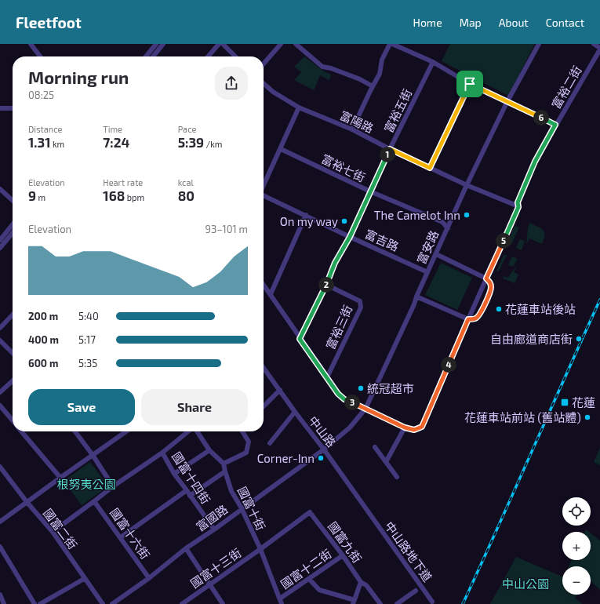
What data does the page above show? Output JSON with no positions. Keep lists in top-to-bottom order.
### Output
{
  "streets": {
    "street": [
      "富裕二街",
      "富裕五街",
      "富陽路",
      "富裕七街",
      "富吉路",
      "富安路",
      "富裕三街",
      "中山路",
      "國富十四街",
      "國富十街",
      "富國路",
      "國富二街",
      "國富十六街",
      "國富九街",
      "中山路地下道",
      "國富十三街",
      "國富十二街"
    ]
  },
  "crossings": [
    ["富裕二街", "富陽路"],
    ["富裕五街", "富陽路"],
    ["富裕五街", "富裕七街"],
    ["富裕五街", "富吉路"],
    ["富裕五街", "富裕三街"],
    ["富陽路", "富安路"],
    ["富裕七街", "富安路"],
    ["富吉路", "富安路"],
    ["富安路", "中山路"],
    ["富安路", "富國路"],
    ["中山路", "富國路"],
    ["中山路", "中山路地下道"],
    ["國富十四街", "富國路"],
    ["國富十街", "富國路"],
    ["國富十街", "國富十三街"],
    ["國富十街", "國富十二街"],
    ["富國路", "國富十六街"],
    ["國富九街", "國富十三街"],
    ["國富九街", "國富十二街"]
  ],
  "parks": ["根努夷公園", "中山公園"],
  "places": {
    "other": [
      "The Camelot Inn",
      "On my way",
      "花蓮車站後站",
      "自由廊道商店街",
      "統冠超市",
      "花蓮車站前站 (舊站體)",
      "Corner-Inn"
    ],
    "transit": ["花蓮"]
  },
  "page": {
    "header": "Fleetfoot",
    "nav": [
      "Home",
      "Map",
      "About",
      "Contact"
    ],
    "heading": ["Morning run", "08:25"],
    "pins": [
      "6",
      "1",
      "5",
      "2",
      "4",
      "3"
    ],
    "stats": [
      ["Distance", "1.31 km"],
      ["Time", "7:24"],
      ["Pace", "5:39 /km"],
      ["Elevation", "9 m"],
      ["Heart rate", "168 bpm"],
      ["kcal", "80"]
    ],
    "chart": ["Elevation", "93–101 m"],
    "list": [
      {
        "name": "200 m",
        "note": "5:40"
      },
      {
        "name": "400 m",
        "note": "5:17"
      },
      {
        "name": "600 m",
        "note": "5:35"
      }
    ],
    "buttons": ["Save", "Share"],
    "map_buttons": ["+", "−"]
  }
}
